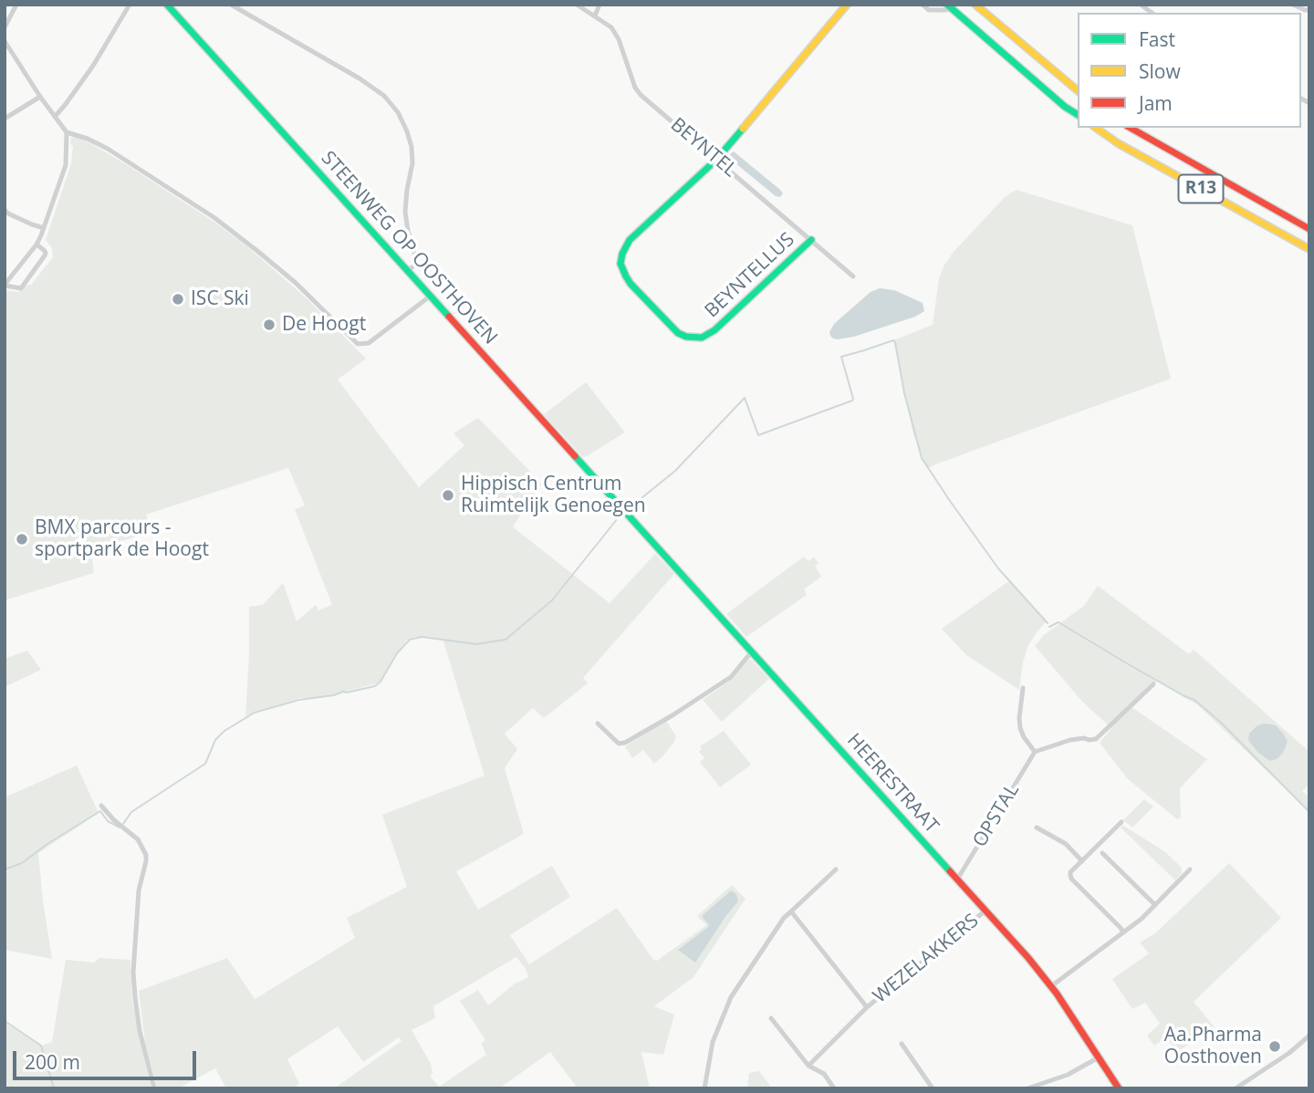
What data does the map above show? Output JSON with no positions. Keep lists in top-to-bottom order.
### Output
{
  "streets": {
    "street": [
      "BEYNTEL",
      "R13",
      "STEENWEG OP OOSTHOVEN",
      "BEYNTELLUS",
      "HEERESTRAAT",
      "OPSTAL",
      "WEZELAKKERS"
    ]
  },
  "crossings": [
    ["BEYNTEL", "BEYNTELLUS"],
    ["STEENWEG OP OOSTHOVEN", "HEERESTRAAT"],
    ["HEERESTRAAT", "OPSTAL"],
    ["HEERESTRAAT", "WEZELAKKERS"]
  ],
  "places": [
    "ISC Ski",
    "De Hoogt",
    "Hippisch Centrum Ruimtelijk Genoegen",
    "BMX parcours - sportpark de Hoogt",
    "Aa.Pharma Oosthoven"
  ],
  "legend": ["Fast", "Slow", "Jam"],
  "scale_bar": "200 m"
}
